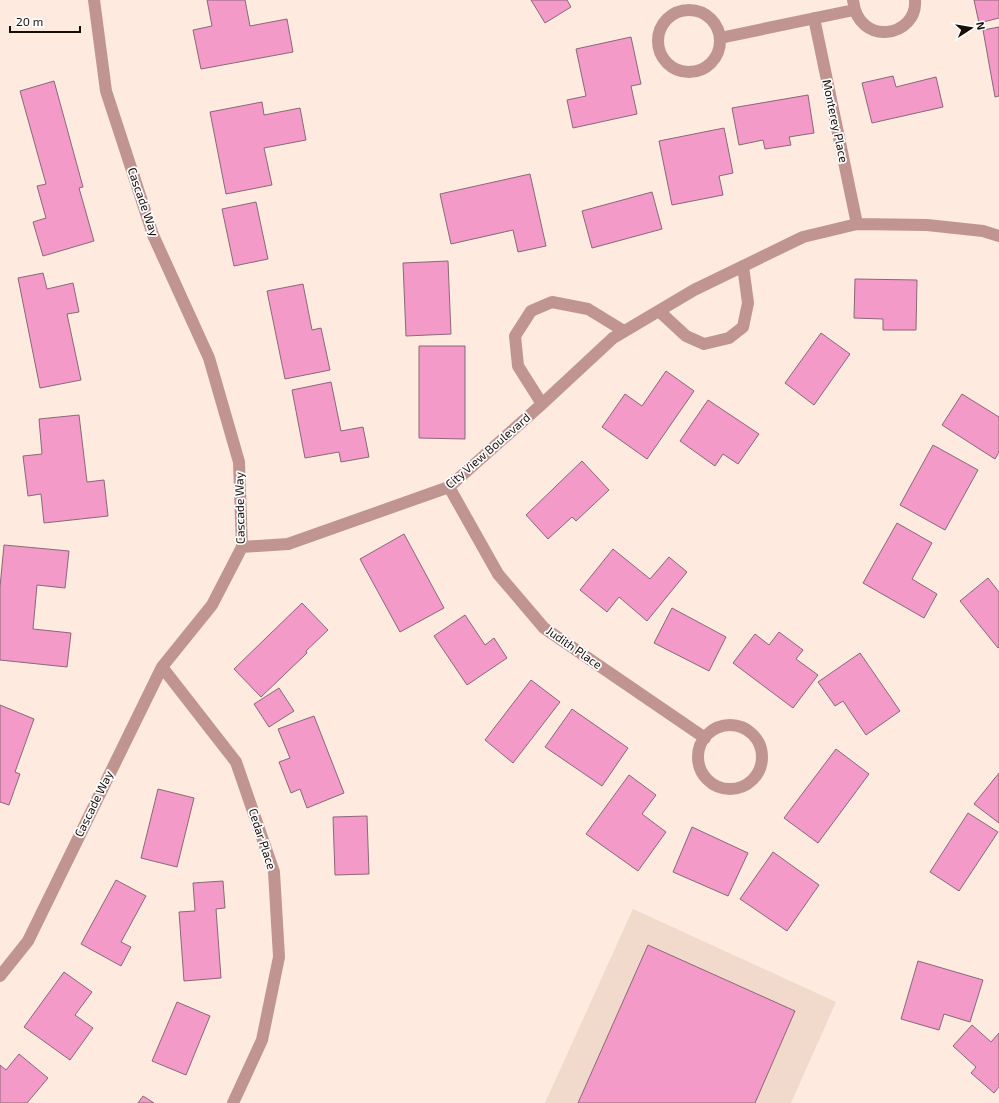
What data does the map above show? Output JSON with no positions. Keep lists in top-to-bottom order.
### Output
{
  "streets": {
    "street": [
      "Monterey Place",
      "Cascade Way",
      "City View Boulevard",
      "Judith Place",
      "Cedar Place"
    ]
  },
  "crossings": [
    ["Monterey Place", "City View Boulevard"],
    ["Cascade Way", "City View Boulevard"],
    ["Cascade Way", "Cedar Place"],
    ["City View Boulevard", "Judith Place"]
  ],
  "scale_bar": "20 m",
  "north": "right"
}
